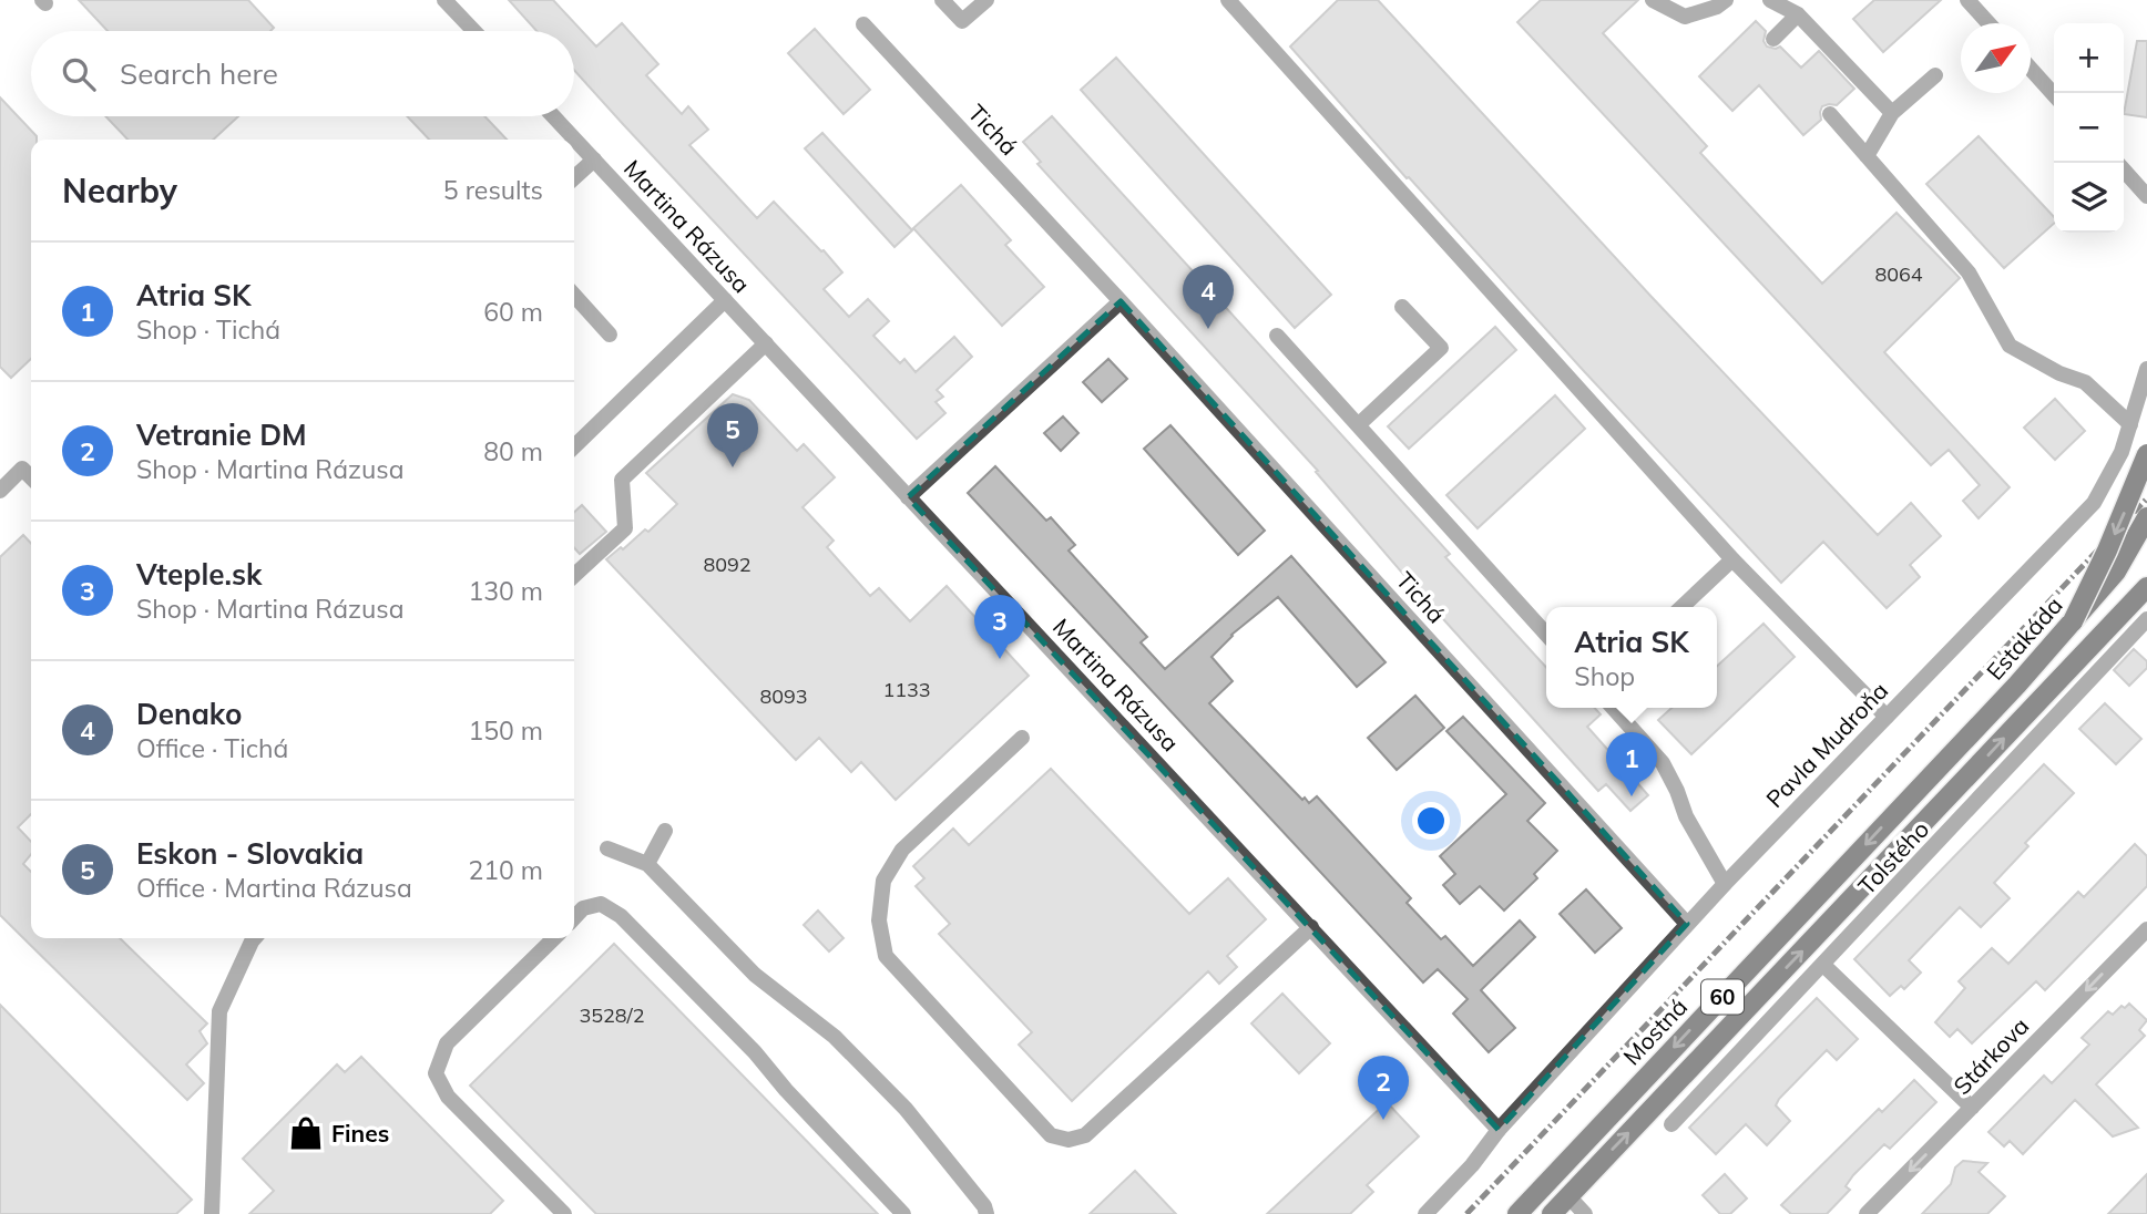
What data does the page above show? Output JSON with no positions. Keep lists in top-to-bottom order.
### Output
{
  "streets": {
    "main road": ["Estakáda", "60", "Mostná"],
    "street": [
      "Tichá",
      "Martina Rázusa",
      "Pavla Mudroňa",
      "Tolstého",
      "Stárkova"
    ]
  },
  "crossings": [
    ["Tichá", "Pavla Mudroňa"],
    ["Martina Rázusa", "Pavla Mudroňa"],
    ["Estakáda", "Mostná"]
  ],
  "one_way": ["Stárkova"],
  "places": {
    "shop": ["Fines"]
  },
  "house_numbers": [
    "8064",
    "8092",
    "1133",
    "8093",
    "3528/2"
  ],
  "north": "top right",
  "page": {
    "map_buttons": ["+", "−"],
    "search": "Search here",
    "heading": ["Nearby", "5 results"],
    "list": [
      {
        "mark": "1",
        "name": "Atria SK",
        "note": "Shop · Tichá",
        "value": "60 m"
      },
      {
        "mark": "2",
        "name": "Vetranie DM",
        "note": "Shop · Martina Rázusa",
        "value": "80 m"
      },
      {
        "mark": "3",
        "name": "Vteple.sk",
        "note": "Shop · Martina Rázusa",
        "value": "130 m"
      },
      {
        "mark": "4",
        "name": "Denako",
        "note": "Office · Tichá",
        "value": "150 m"
      },
      {
        "mark": "5",
        "name": "Eskon - Slovakia",
        "note": "Office · Martina Rázusa",
        "value": "210 m"
      }
    ],
    "pins": [
      "4",
      "5",
      "3",
      "1",
      "2"
    ],
    "popup": ["Atria SK", "Shop"]
  }
}
